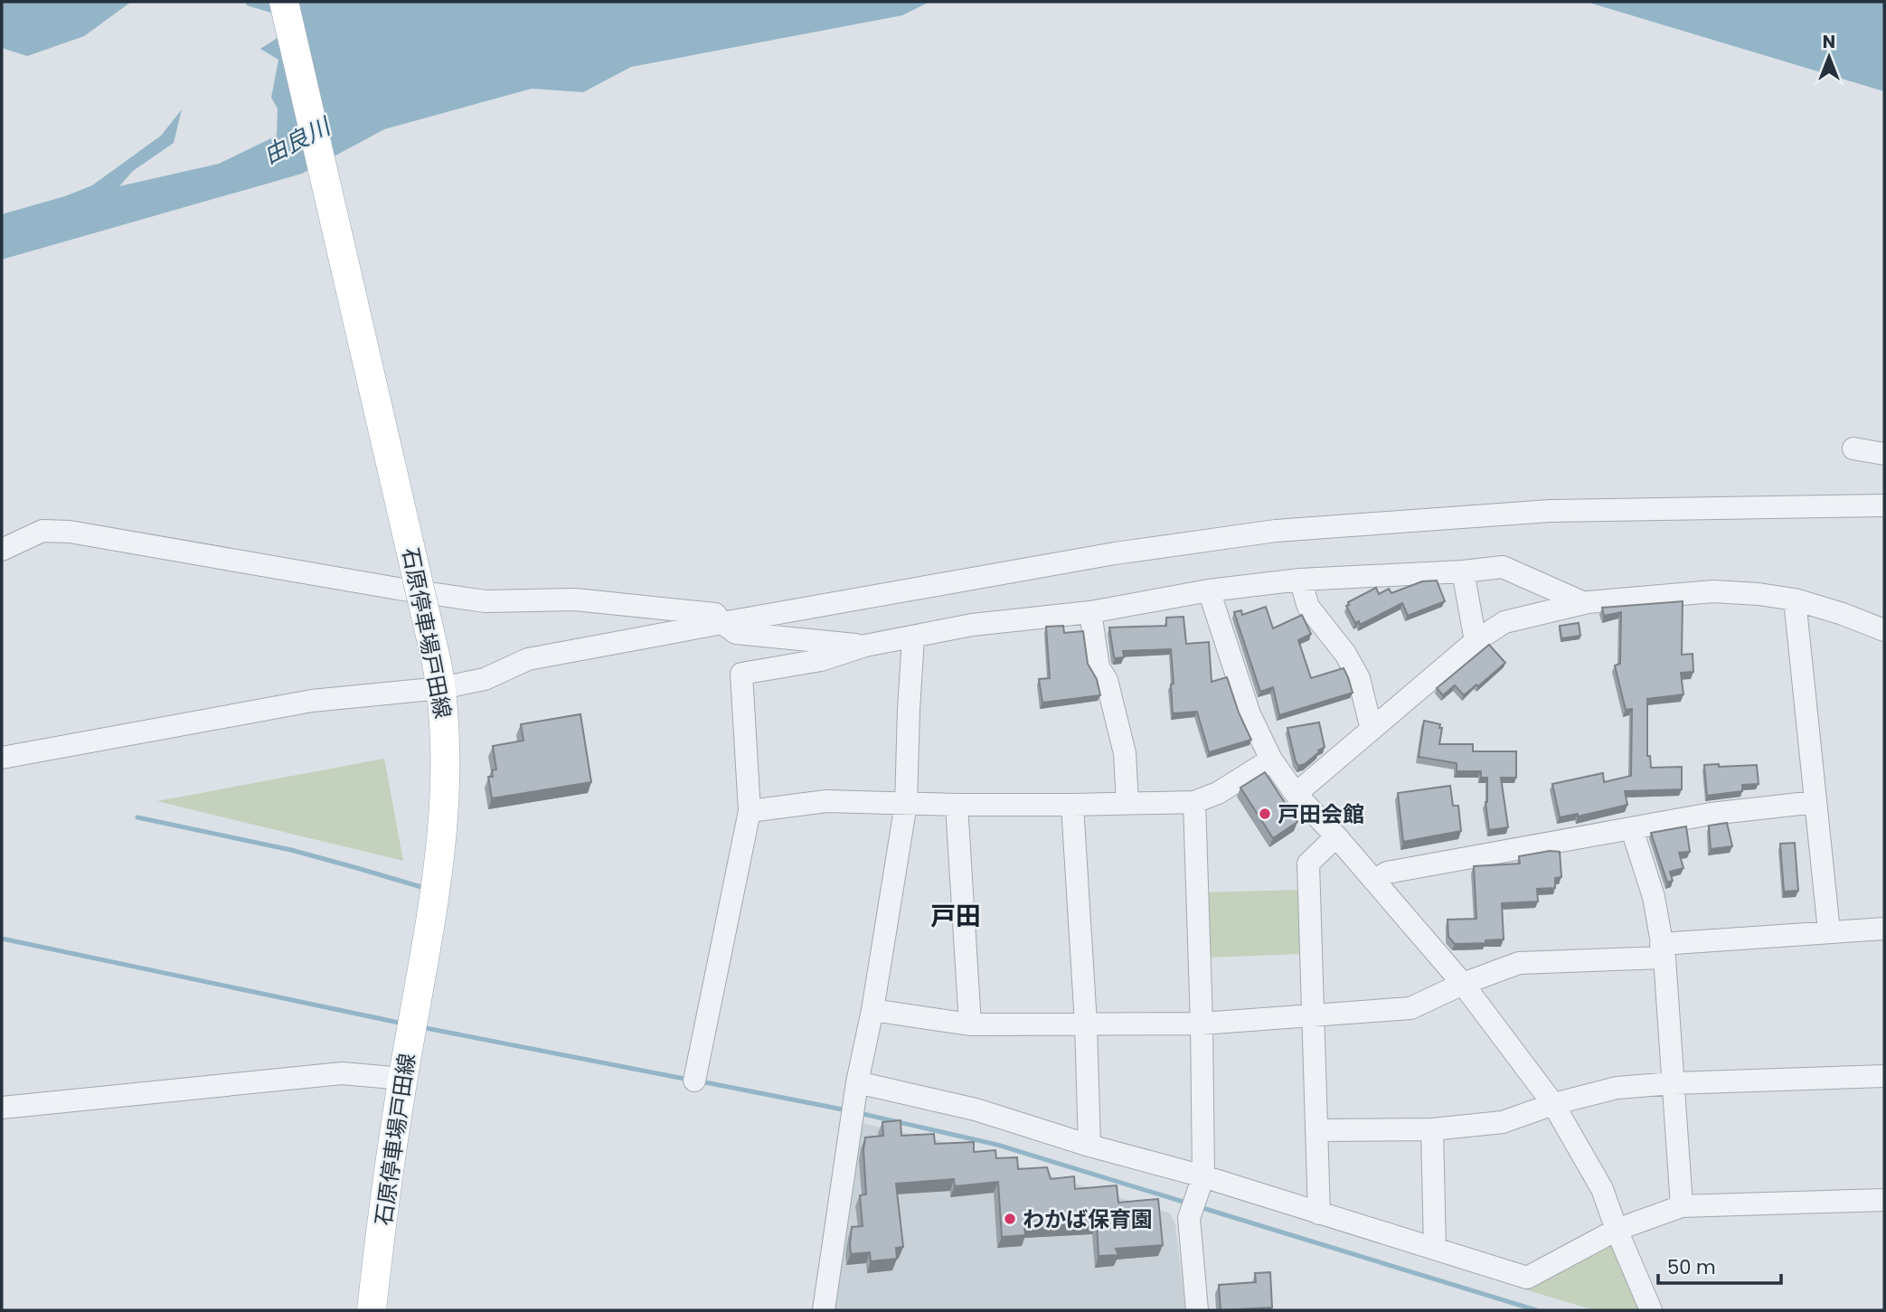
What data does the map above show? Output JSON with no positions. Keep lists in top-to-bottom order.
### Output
{
  "streets": {
    "main road": ["石原停車場戸田線"]
  },
  "districts": ["戸田"],
  "water": ["由良川"],
  "places": ["戸田会館", "わかば保育園"],
  "scale_bar": "50 m",
  "north": "top"
}
